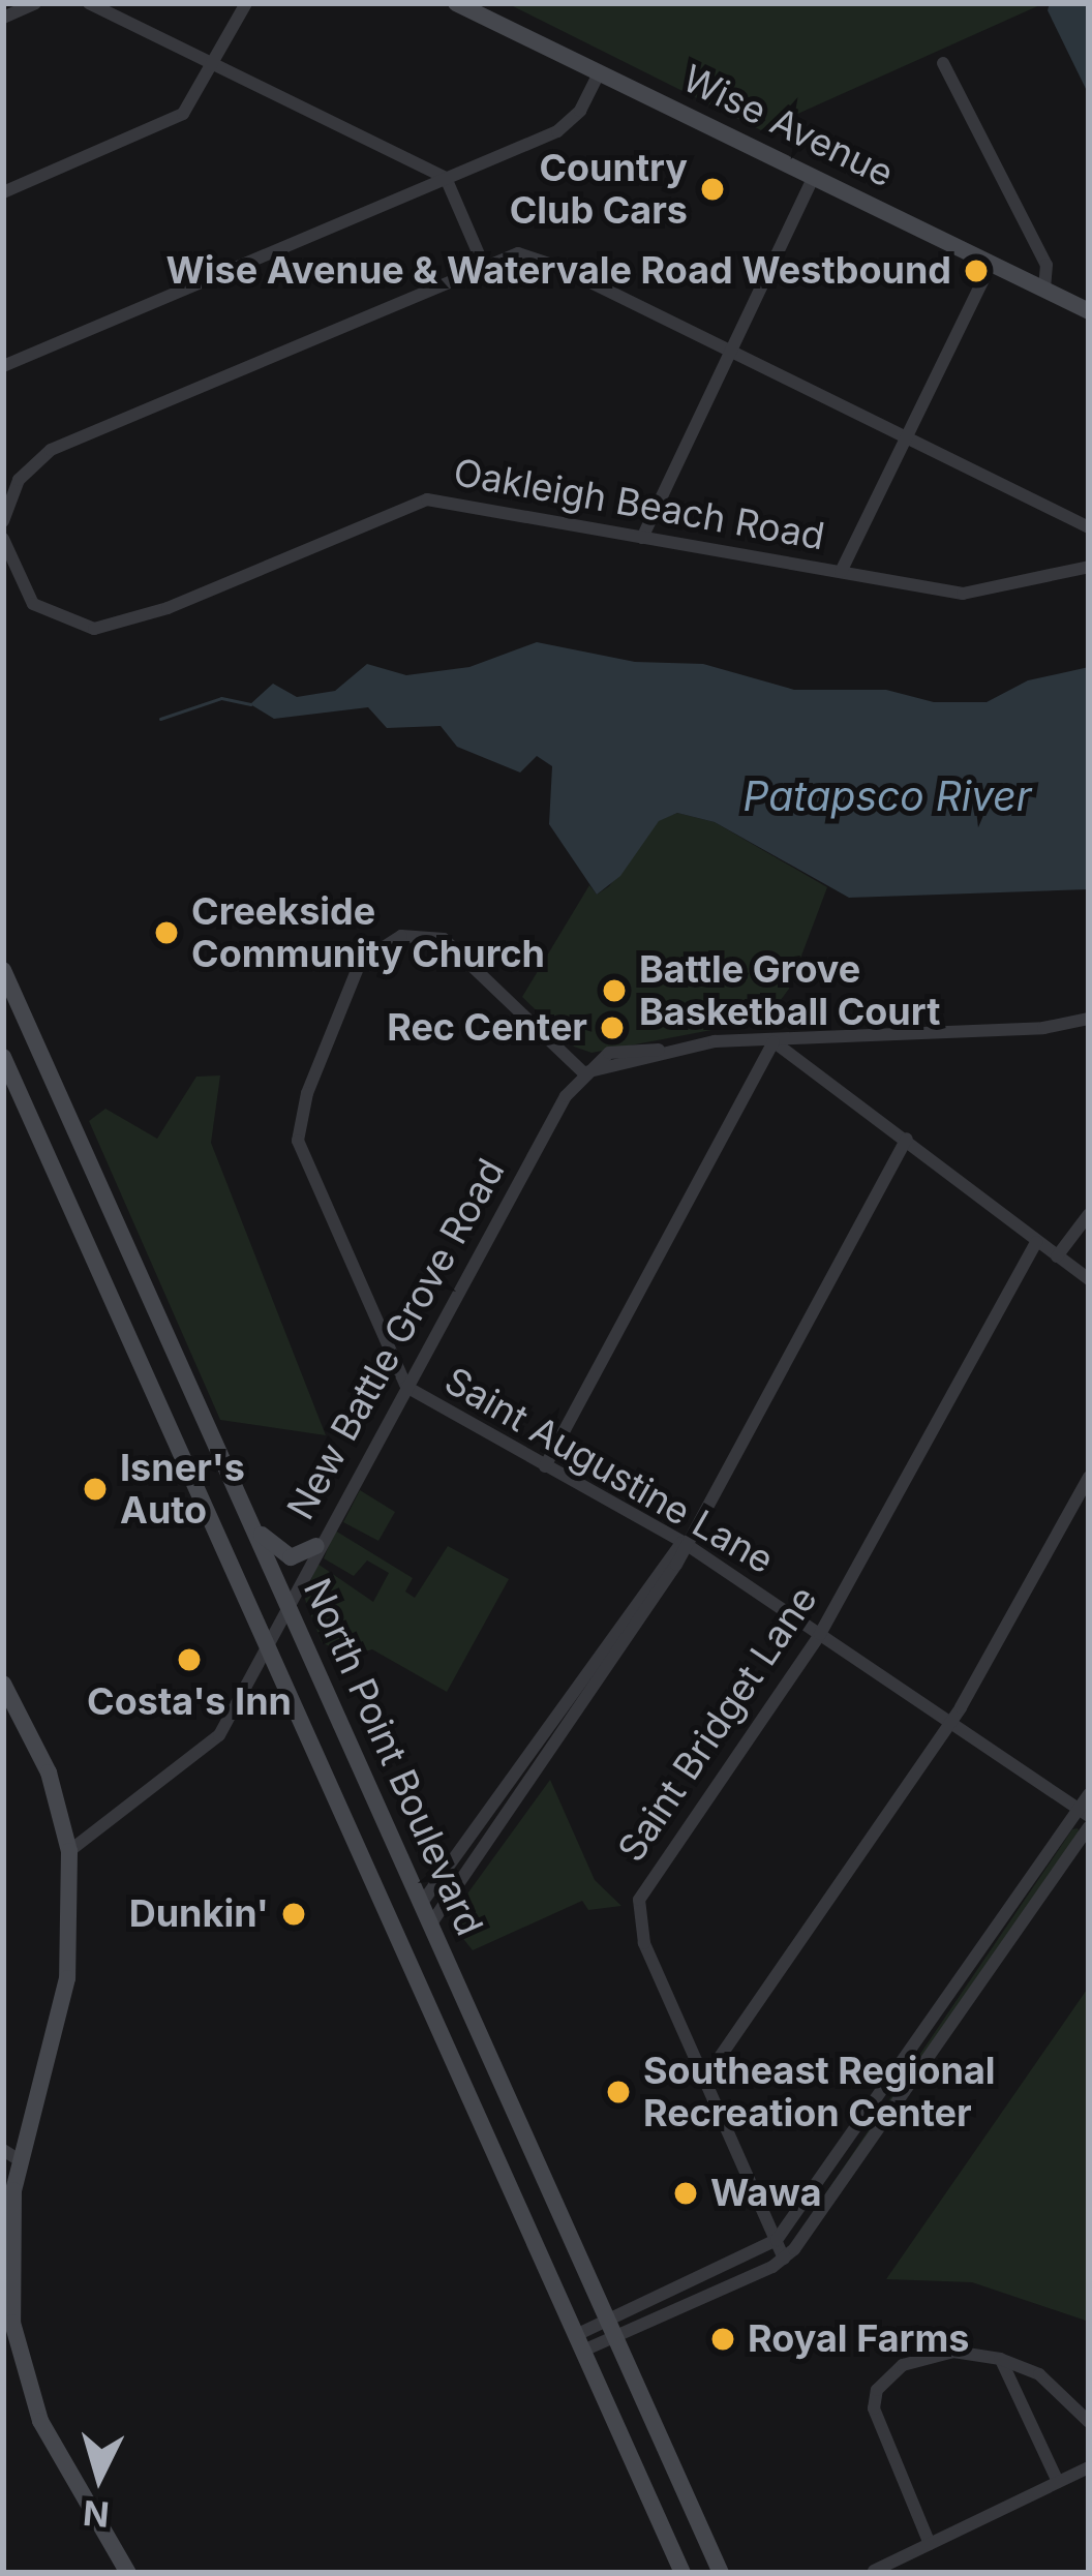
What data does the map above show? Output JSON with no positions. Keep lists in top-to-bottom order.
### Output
{
  "streets": {
    "main road": ["Wise Avenue", "North Point Boulevard"],
    "street": [
      "Oakleigh Beach Road",
      "New Battle Grove Road",
      "Saint Augustine Lane",
      "Saint Bridget Lane"
    ]
  },
  "crossings": [
    ["New Battle Grove Road", "Saint Augustine Lane"],
    ["New Battle Grove Road", "North Point Boulevard"],
    ["Saint Augustine Lane", "Saint Bridget Lane"]
  ],
  "water": ["Patapsco River"],
  "places": [
    "Country Club Cars",
    "Wise Avenue & Watervale Road Westbound",
    "Creekside Community Church",
    "Battle Grove Basketball Court",
    "Rec Center",
    "Isner's Auto",
    "Costa's Inn",
    "Dunkin'",
    "Southeast Regional Recreation Center",
    "Wawa",
    "Royal Farms"
  ],
  "north": "bottom"
}
